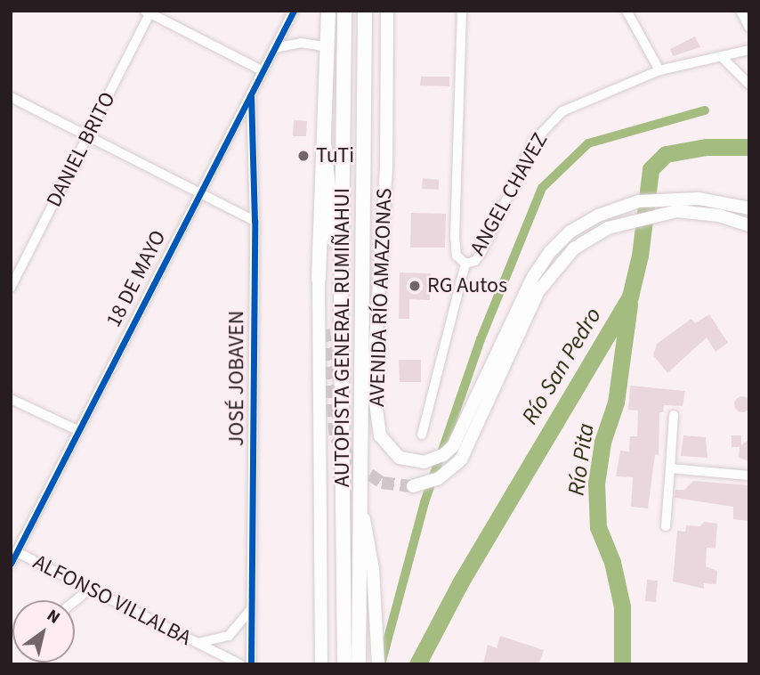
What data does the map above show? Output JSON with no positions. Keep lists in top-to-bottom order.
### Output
{
  "streets": {
    "main road": ["AVENIDA RÍO AMAZONAS", "AUTOPISTA GENERAL RUMIÑAHUI"],
    "street": [
      "DANIEL BRITO",
      "ANGEL CHAVEZ",
      "18 DE MAYO",
      "JOSÉ JOBAVEN",
      "ALFONSO VILLALBA"
    ]
  },
  "crossings": [
    ["18 DE MAYO", "JOSÉ JOBAVEN"],
    ["18 DE MAYO", "ALFONSO VILLALBA"]
  ],
  "water": ["Río San Pedro", "Río Pita"],
  "places": ["TuTi", "RG Autos"],
  "north": "top right"
}
